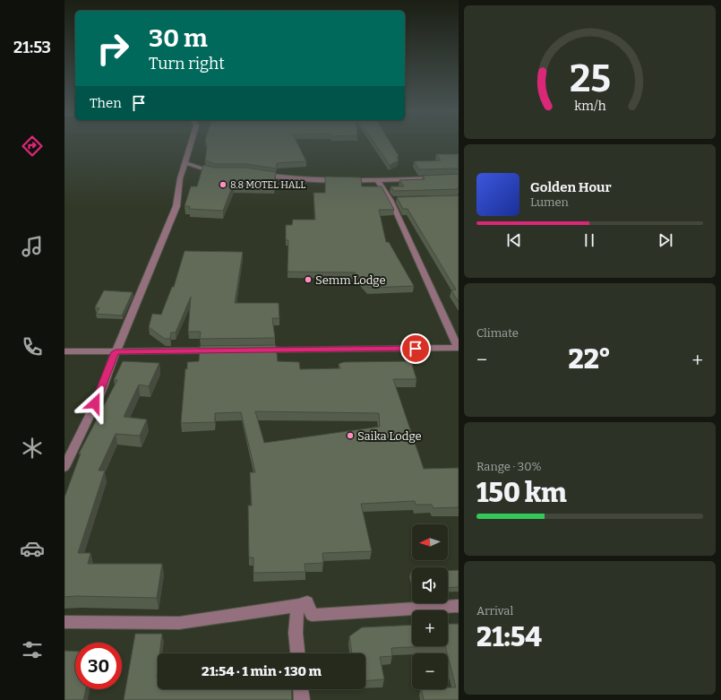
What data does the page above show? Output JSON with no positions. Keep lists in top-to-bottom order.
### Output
{
  "places": ["8.8 MOTEL HALL", "Semm Lodge", "Saika Lodge"],
  "north": "left",
  "page": {
    "tabs": "21:53",
    "turn": ["30 m", "Turn right"],
    "then": "Then",
    "song": ["Golden Hour", "Lumen"],
    "tile": [
      "Climate",
      ["Range · 30%", "150 km"],
      ["Arrival", "21:54"]
    ],
    "heat": ["−", "22°", "+"],
    "map_buttons": ["+", "−"],
    "limit": "30",
    "trip": "21:54 · 1 min · 130 m",
    "gauge": ["25", "km/h"]
  }
}
